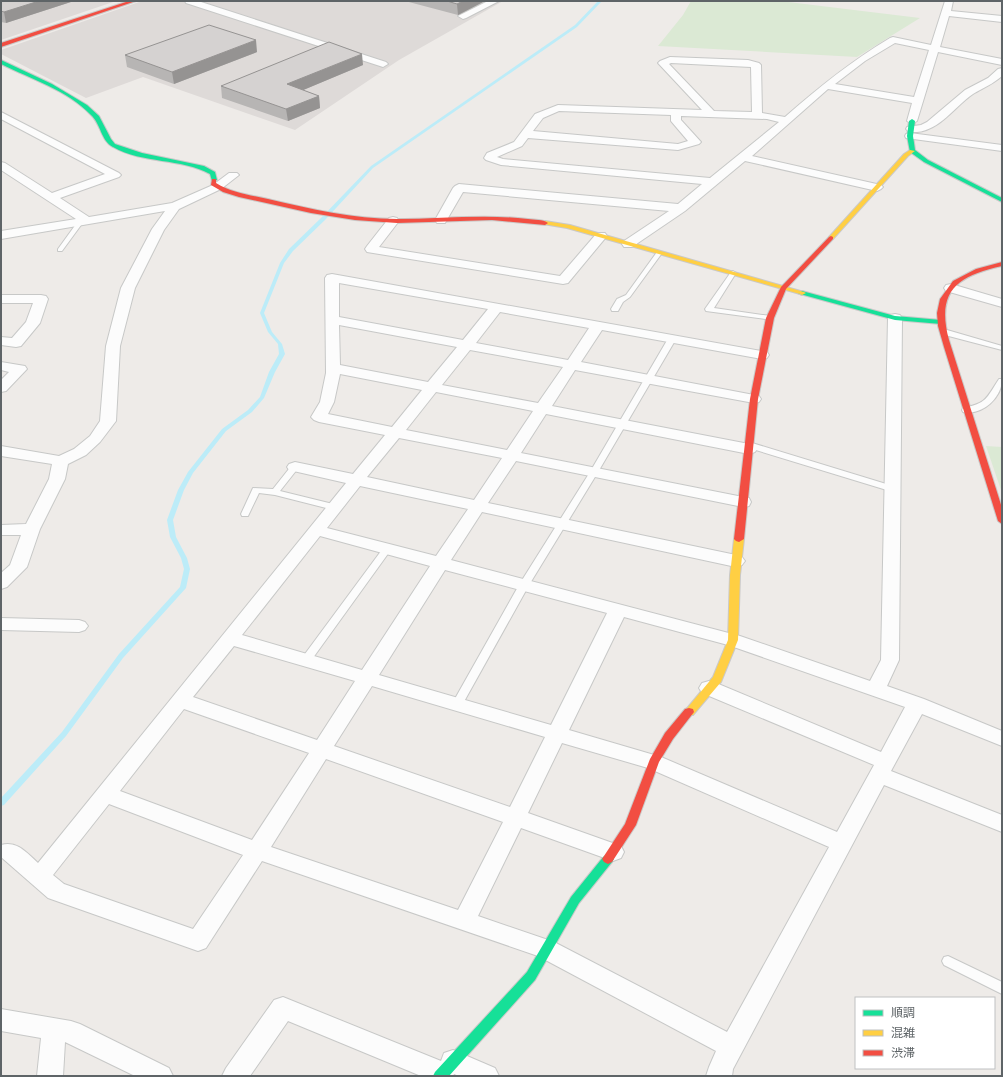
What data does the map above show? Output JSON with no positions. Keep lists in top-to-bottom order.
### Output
{
  "legend": ["順調", "混雑", "渋滞"]
}
